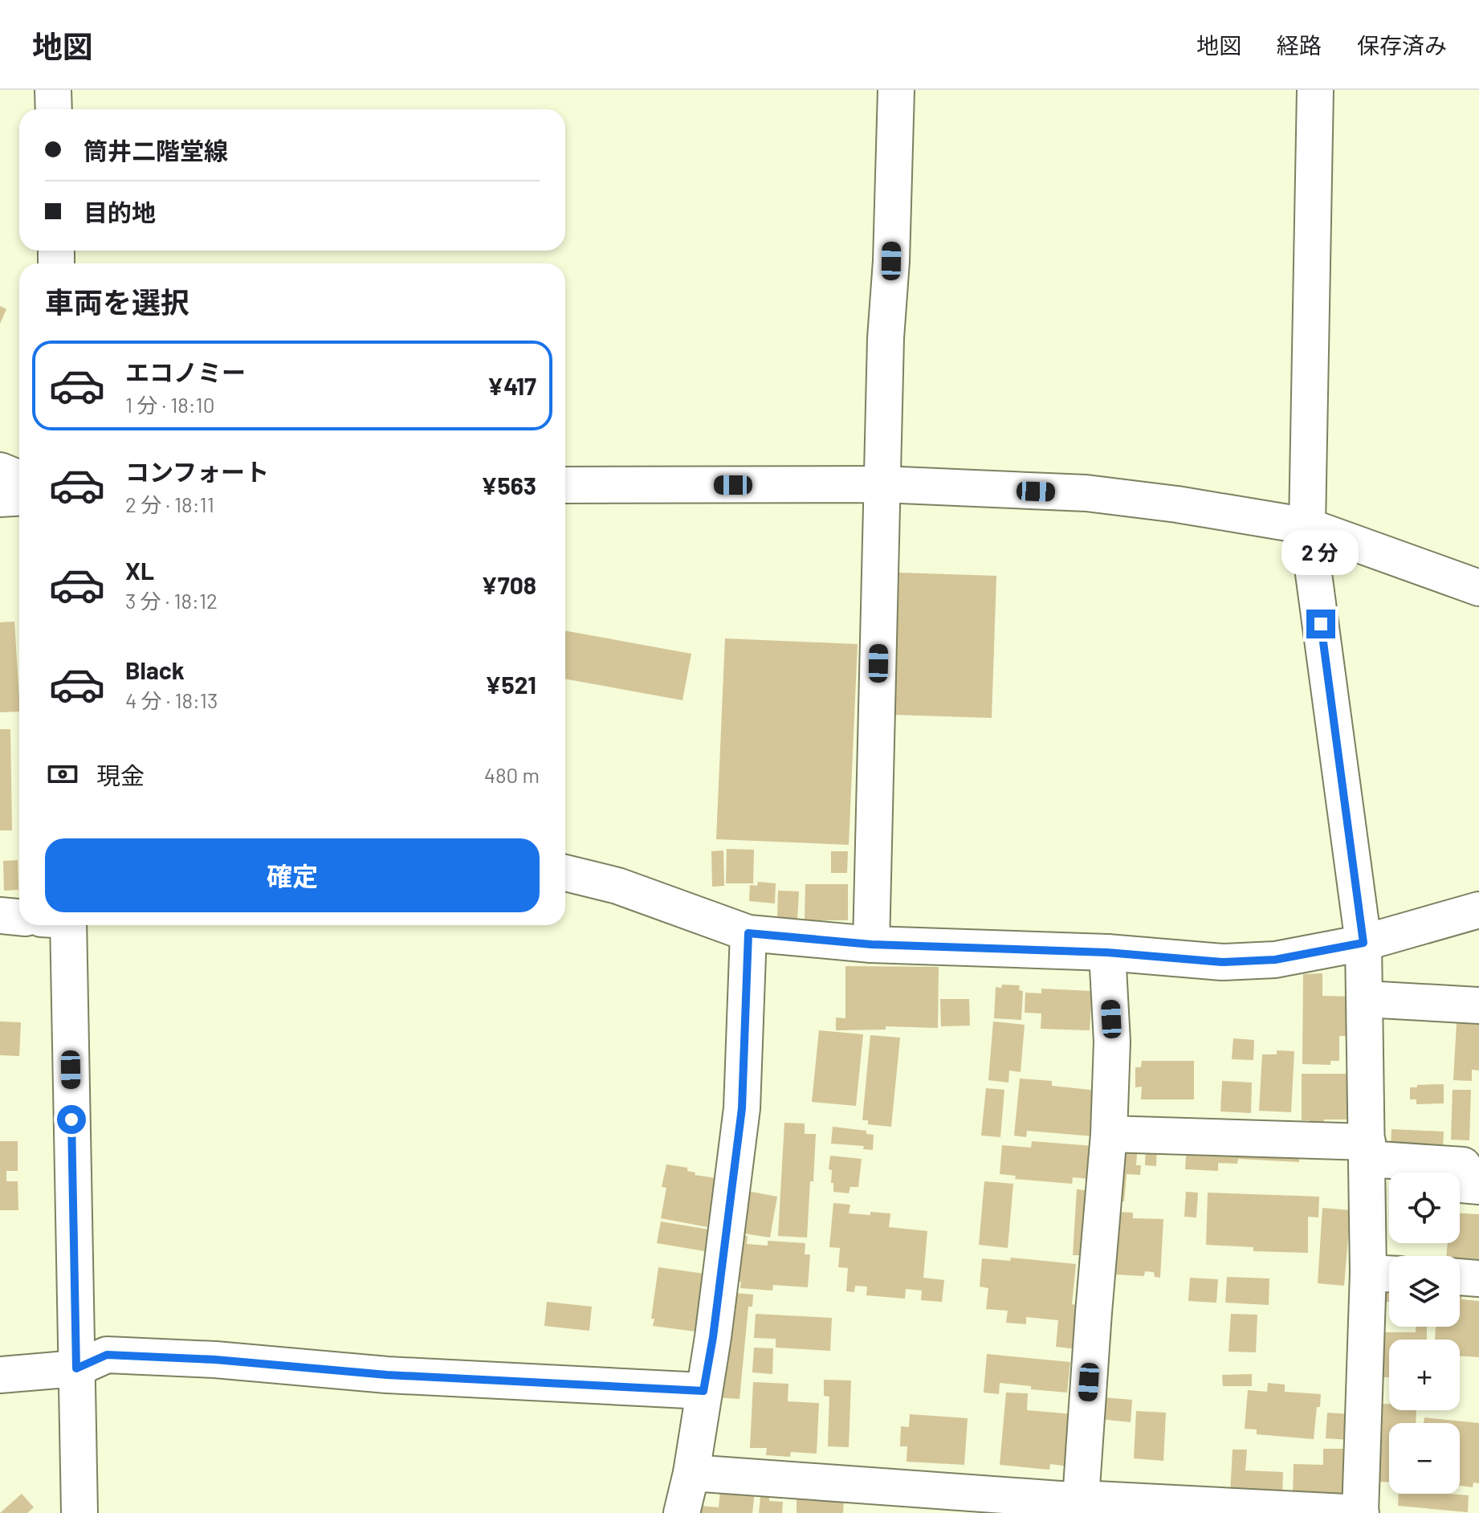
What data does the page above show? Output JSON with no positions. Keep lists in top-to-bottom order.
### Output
{
  "page": {
    "header": "地図",
    "nav": ["地図", "経路", "保存済み"],
    "banner": ["筒井二階堂線", "目的地"],
    "heading": "車両を選択",
    "list": [
      {
        "name": "エコノミー",
        "note": "1 分 · 18:10",
        "value": "¥417"
      },
      {
        "name": "コンフォート",
        "note": "2 分 · 18:11",
        "value": "¥563"
      },
      {
        "name": "XL",
        "note": "3 分 · 18:12",
        "value": "¥708"
      },
      {
        "name": "Black",
        "note": "4 分 · 18:13",
        "value": "¥521"
      }
    ],
    "bubble": "2 分",
    "pay": ["現金", "480 m"],
    "buttons": "確定",
    "map_buttons": ["+", "−"]
  }
}
